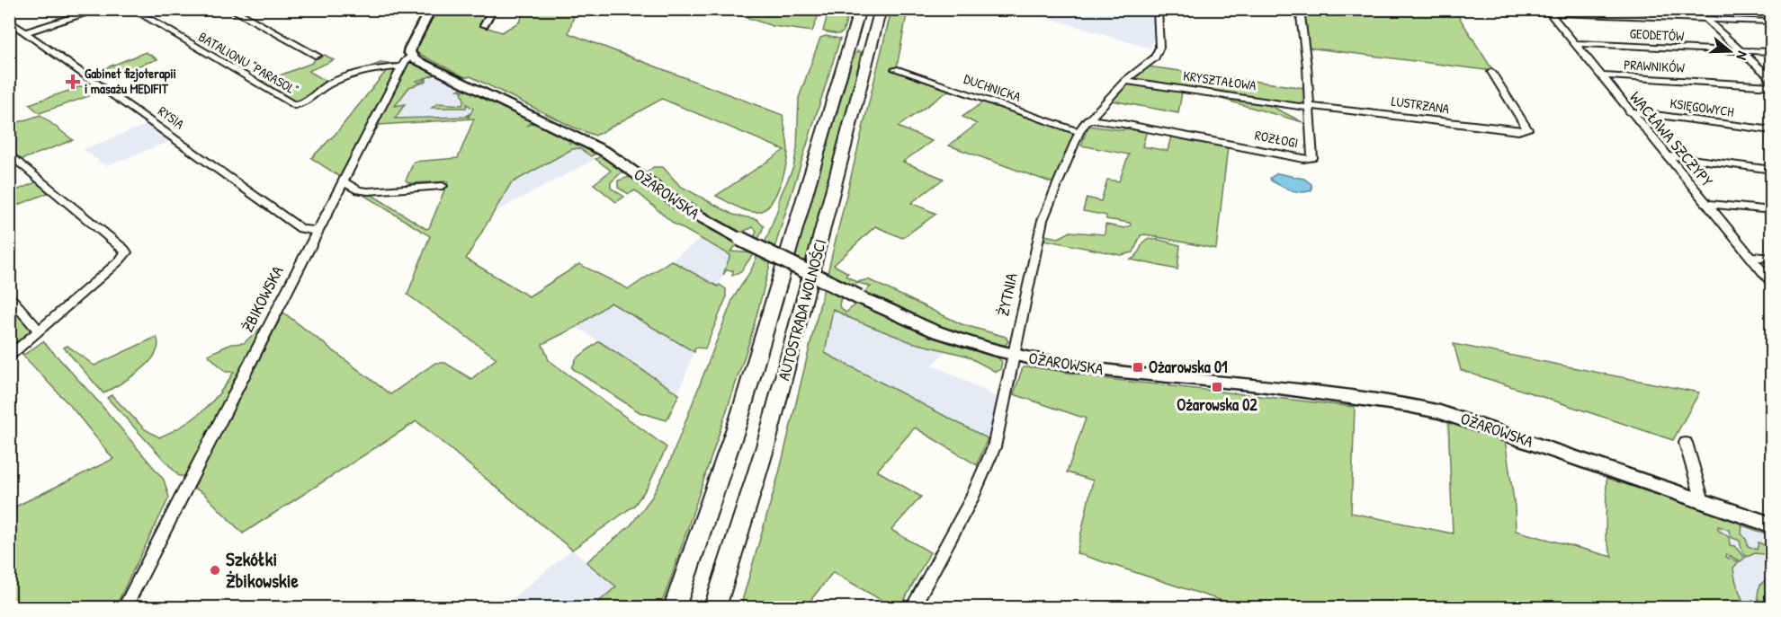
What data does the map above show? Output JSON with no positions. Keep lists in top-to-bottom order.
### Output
{
  "streets": {
    "highway": ["AUTOSTRADA WOLNOŚCI"],
    "main road": ["OŻAROWSKA", "ŻBIKOWSKA"],
    "street": [
      "GEODETÓW",
      "BATALIONU \"PARASOL\"",
      "PRAWNIKÓW",
      "KRYSZTAŁOWA",
      "DUCHNICKA",
      "LUSTRZANA",
      "KSIĘGOWYCH",
      "RYSIA",
      "ROZŁOGI",
      "WACŁAWA SZCZYPY",
      "ŻYTNIA"
    ]
  },
  "crossings": [
    ["GEODETÓW", "WACŁAWA SZCZYPY"],
    ["BATALIONU \"PARASOL\"", "ŻBIKOWSKA"],
    ["PRAWNIKÓW", "WACŁAWA SZCZYPY"],
    ["KRYSZTAŁOWA", "LUSTRZANA"],
    ["KRYSZTAŁOWA", "ROZŁOGI"],
    ["KRYSZTAŁOWA", "ŻYTNIA"],
    ["DUCHNICKA", "ŻYTNIA"],
    ["LUSTRZANA", "ROZŁOGI"],
    ["KSIĘGOWYCH", "WACŁAWA SZCZYPY"],
    ["RYSIA", "ŻBIKOWSKA"],
    ["ROZŁOGI", "ŻYTNIA"],
    ["OŻAROWSKA", "ŻYTNIA"],
    ["OŻAROWSKA", "ŻBIKOWSKA"]
  ],
  "places": {
    "health": ["Gabinet fizjoterapii i masażu MEDIFIT"],
    "transit": ["Ożarowska 01", "Ożarowska 02"],
    "other": ["Szkółki Żbikowskie"]
  },
  "north": "right"
}
